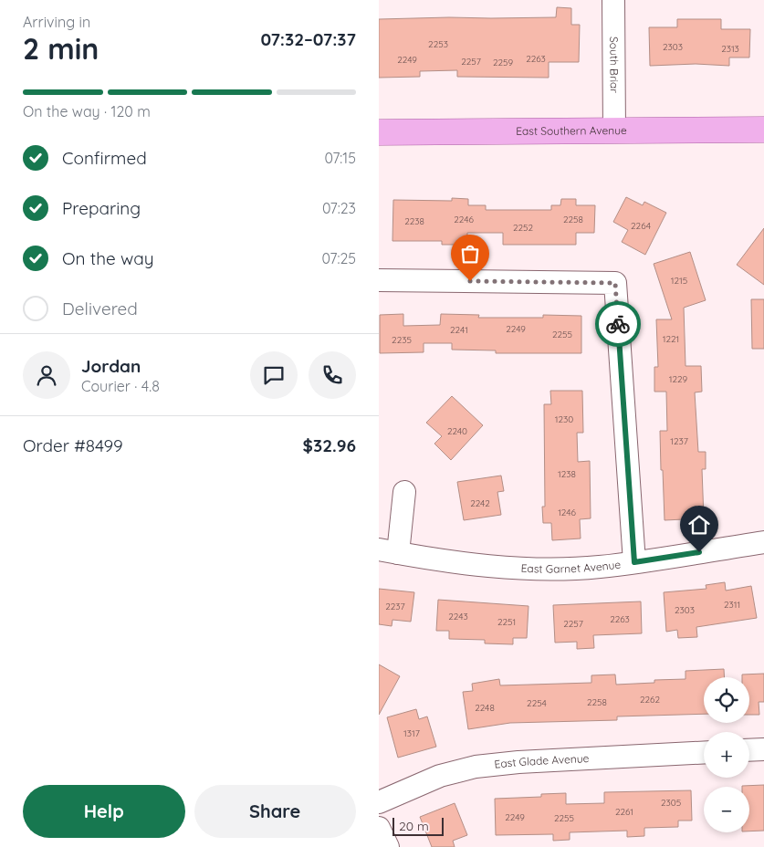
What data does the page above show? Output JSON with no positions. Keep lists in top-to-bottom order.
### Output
{
  "streets": {
    "main road": ["East Southern Avenue"],
    "street": ["South Briar", "East Garnet Avenue", "East Glade Avenue"]
  },
  "crossings": [
    ["South Briar", "East Southern Avenue"]
  ],
  "house_numbers": [
    "2253",
    "2303",
    "2313",
    "2263",
    "2249",
    "2257",
    "2259",
    "2246",
    "2258",
    "2238",
    "2264",
    "2252",
    "1215",
    "2249",
    "2241",
    "2255",
    "1221",
    "2235",
    "1229",
    "1230",
    "2240",
    "1237",
    "1238",
    "2242",
    "1246",
    "2311",
    "2237",
    "2303",
    "2243",
    "2263",
    "2251",
    "2257",
    "2262",
    "2258",
    "2254",
    "2248",
    "1317",
    "2305",
    "2261",
    "2249",
    "2255"
  ],
  "scale_bar": "20 m",
  "page": {
    "heading": ["2 min", "Arriving in", "07:32–07:37"],
    "panel": [
      "Jordan",
      "Courier · 4.8",
      "Order #8499",
      "$32.96"
    ],
    "bar": "On the way · 120 m",
    "list": [
      ["Confirmed", "07:15"],
      ["Preparing", "07:23"],
      ["On the way", "07:25"],
      "Delivered"
    ],
    "map_buttons": ["+", "−"],
    "buttons": ["Help", "Share"],
    "scale": "20 m"
  }
}
